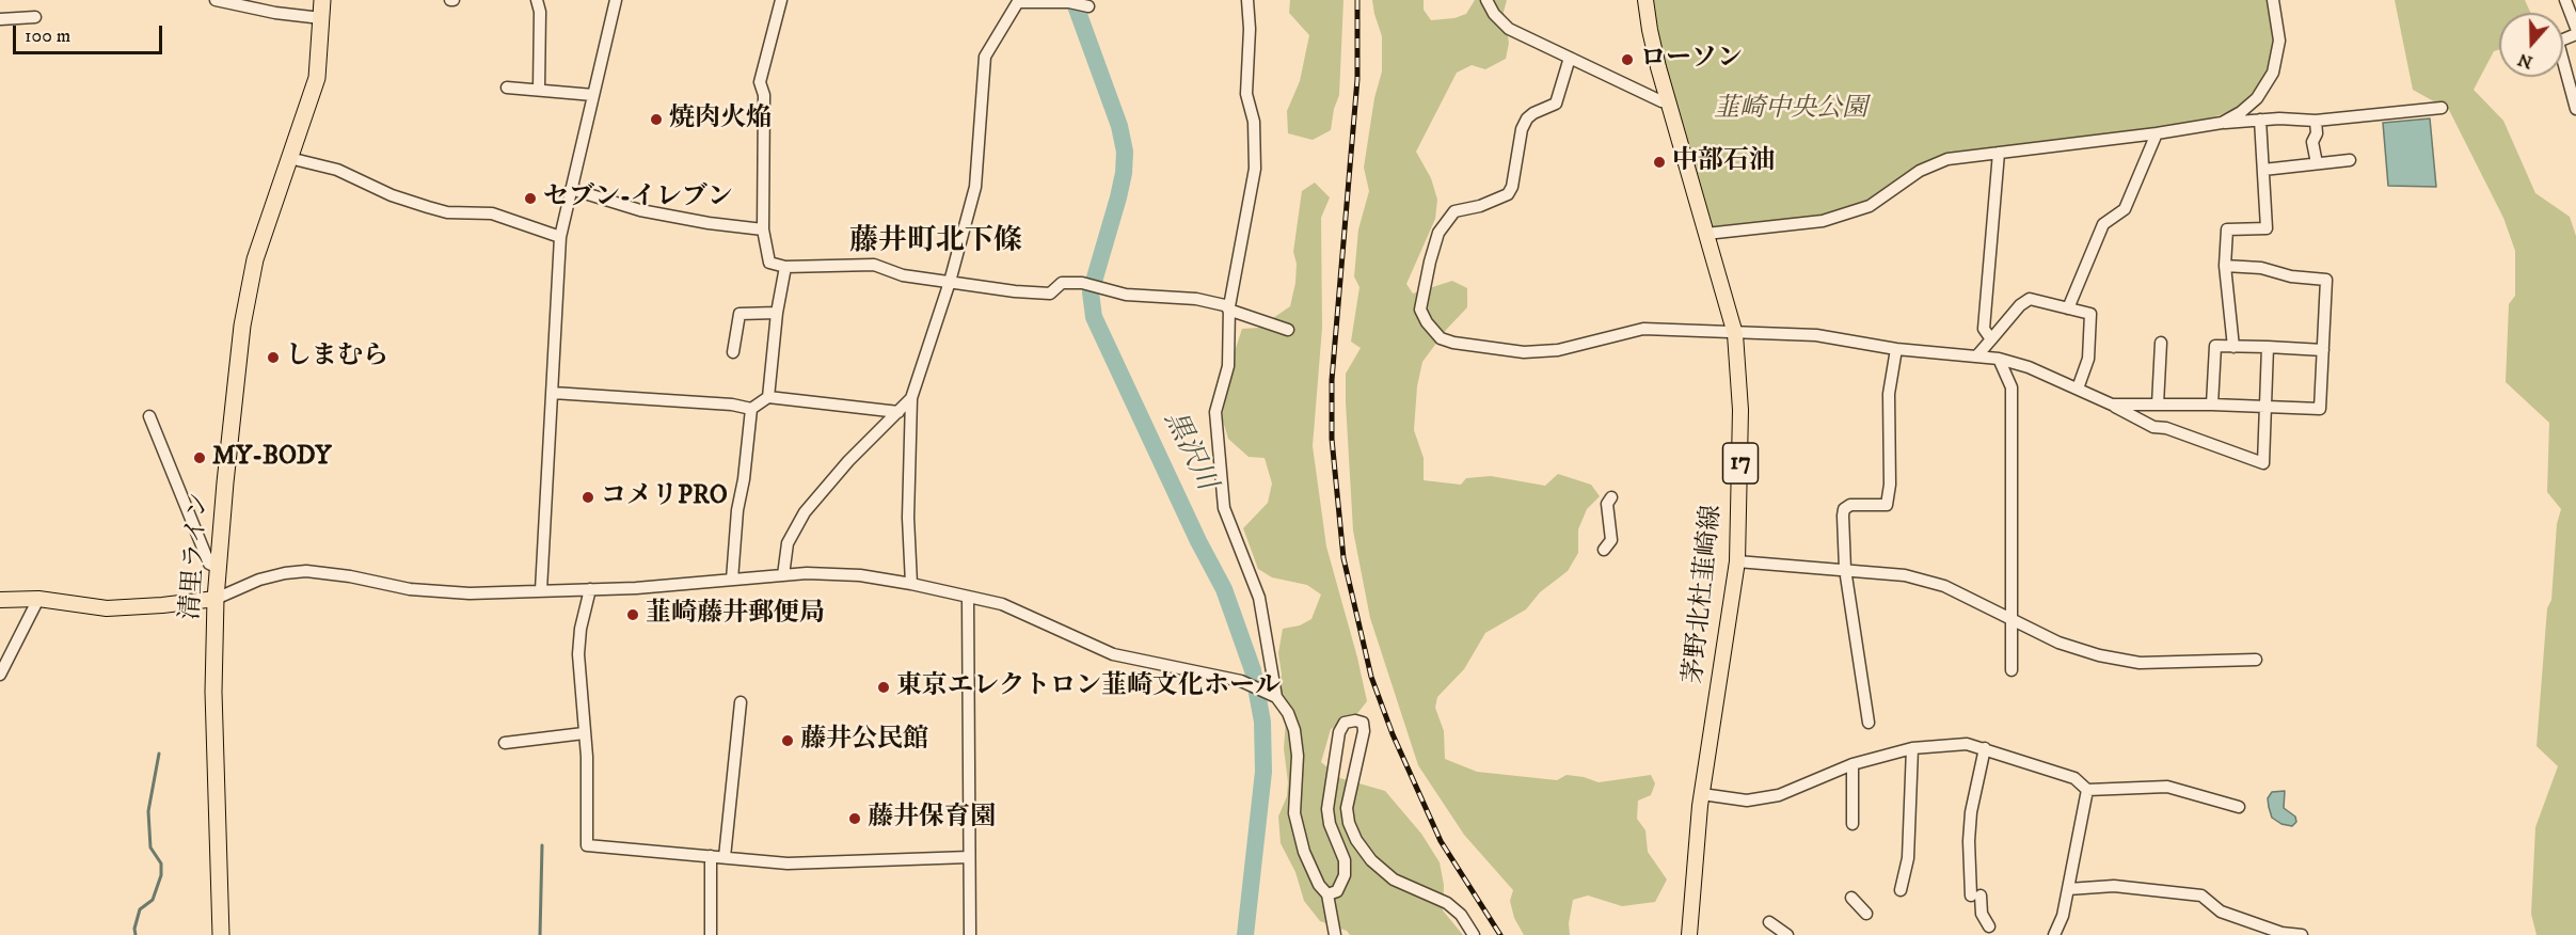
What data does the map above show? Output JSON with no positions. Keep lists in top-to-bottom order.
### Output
{
  "streets": {
    "highway": ["清里ライン"],
    "main road": ["17", "茅野北杜韮崎線"]
  },
  "districts": ["藤井町北下條"],
  "water": ["黒沢川"],
  "parks": ["韮崎中央公園"],
  "places": [
    "ローソン",
    "焼肉火焔",
    "中部石油",
    "セブン-イレブン",
    "しまむら",
    "MY-BODY",
    "コメリPRO",
    "韮崎藤井郵便局",
    "東京エレクトロン韮崎文化ホール",
    "藤井公民館",
    "藤井保育園"
  ],
  "scale_bar": "100 m",
  "north": "bottom"
}
